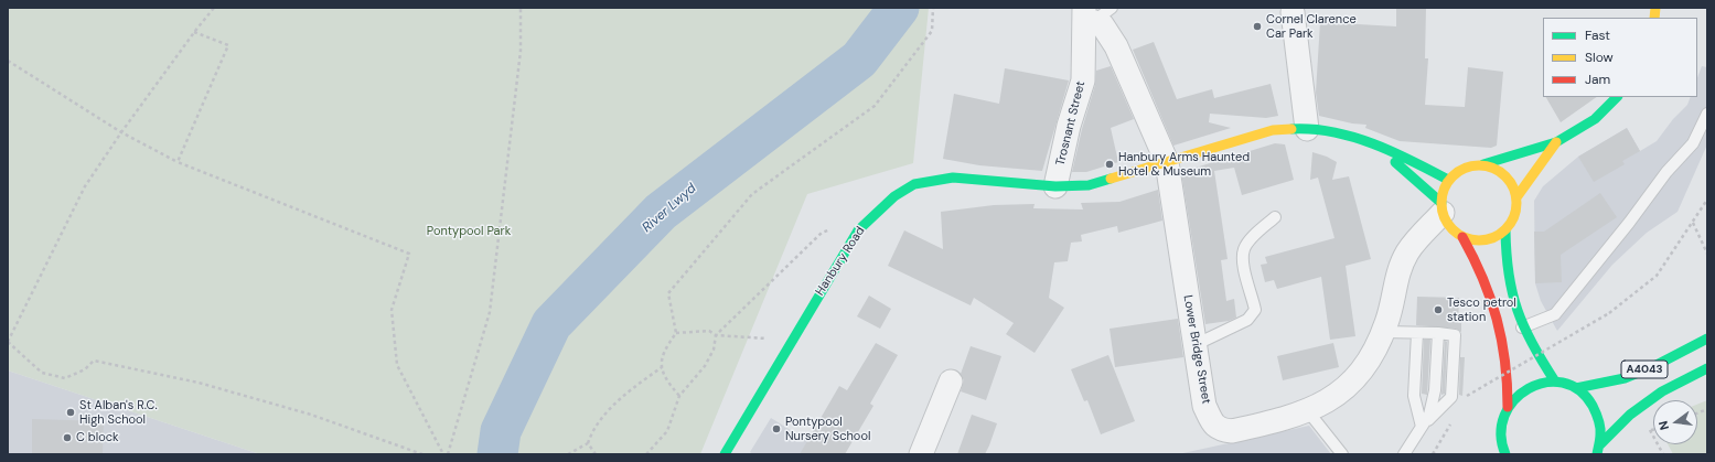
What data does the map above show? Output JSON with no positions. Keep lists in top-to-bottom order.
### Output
{
  "streets": {
    "street": [
      "Trosnant Street",
      "Hanbury Road",
      "Lower Bridge Street",
      "A4043"
    ]
  },
  "crossings": [
    ["Trosnant Street", "Hanbury Road"],
    ["Trosnant Street", "Lower Bridge Street"],
    ["Hanbury Road", "Lower Bridge Street"]
  ],
  "water": ["River Lwyd"],
  "parks": ["Pontypool Park"],
  "places": [
    "Cornel Clarence Car Park",
    "Hanbury Arms Haunted Hotel & Museum",
    "Tesco petrol station",
    "St Alban's R.C. High School",
    "Pontypool Nursery School",
    "C block"
  ],
  "legend": ["Fast", "Slow", "Jam"],
  "north": "left"
}
